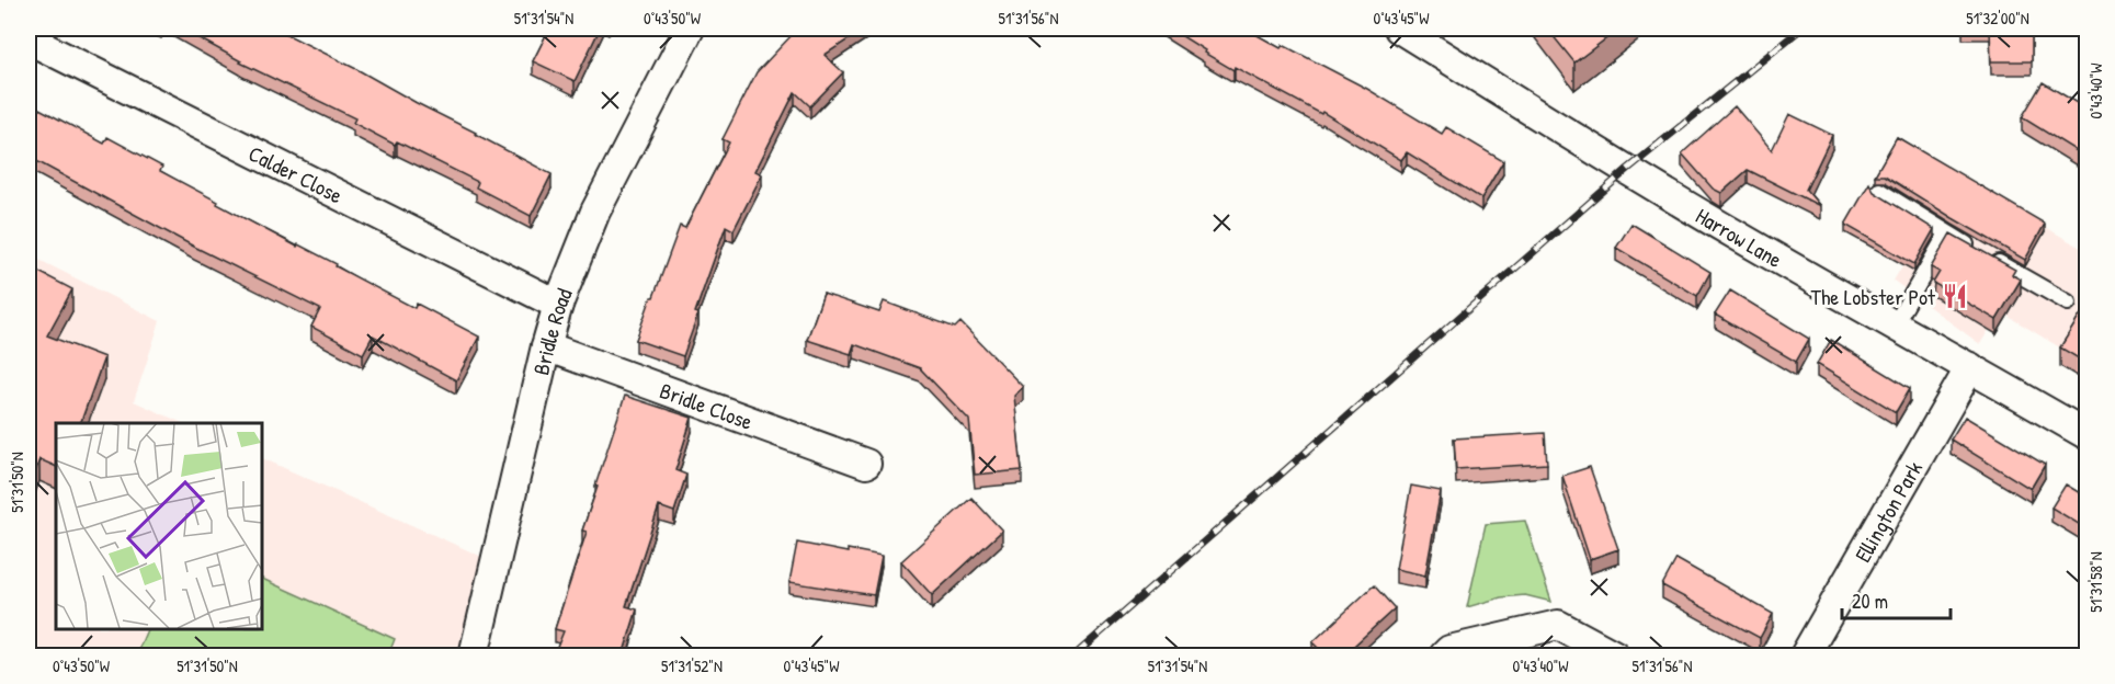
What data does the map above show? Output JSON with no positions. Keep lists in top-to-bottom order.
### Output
{
  "streets": {
    "street": [
      "Calder Close",
      "Harrow Lane",
      "Bridle Road",
      "Bridle Close",
      "Ellington Park"
    ]
  },
  "crossings": [
    ["Calder Close", "Bridle Road"],
    ["Harrow Lane", "Ellington Park"],
    ["Bridle Road", "Bridle Close"]
  ],
  "places": {
    "restaurant": ["The Lobster Pot"]
  },
  "scale_bar": "20 m",
  "coordinates": [
    "51°31'54\"N",
    "0°43'50\"W",
    "51°31'56\"N",
    "0°43'45\"W",
    "51°32'00\"N",
    "0°43'40\"W",
    "51°31'50\"N",
    "51°31'58\"N",
    "51°31'52\"N"
  ]
}
